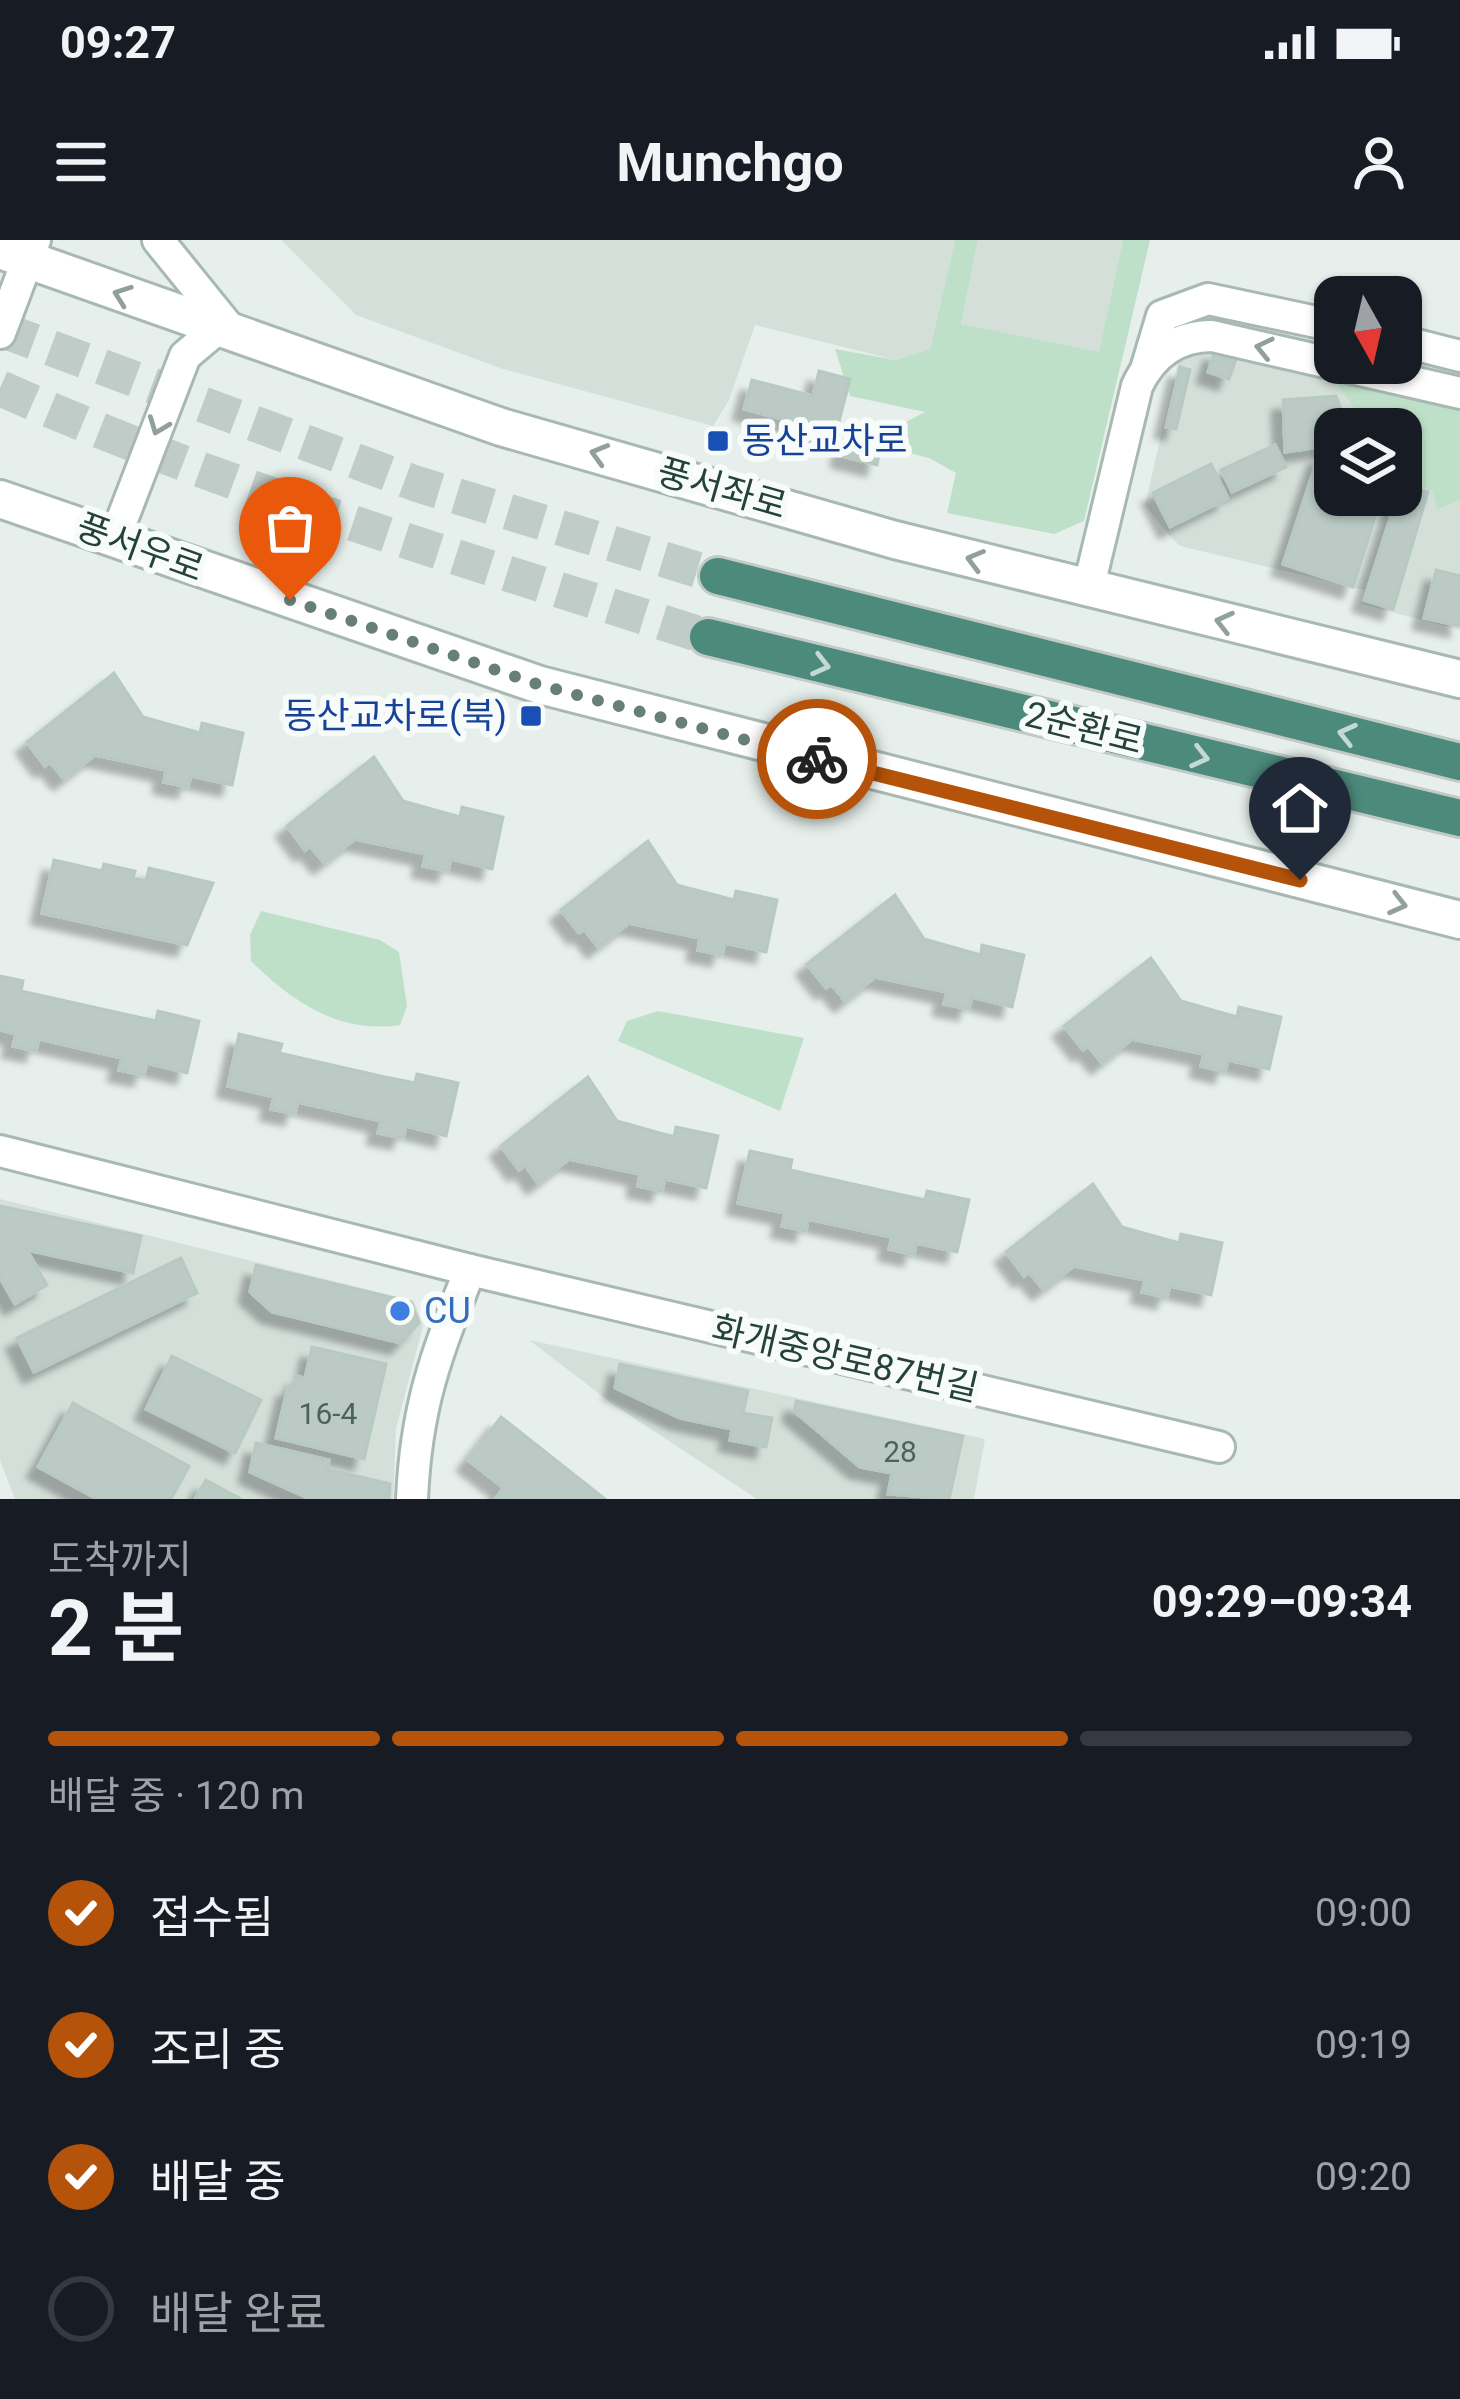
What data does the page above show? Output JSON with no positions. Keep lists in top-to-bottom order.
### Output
{
  "streets": {
    "highway": ["2순환로"],
    "street": ["풍서좌로", "풍서우로", "화개중앙로87번길"]
  },
  "one_way": ["풍서좌로", "풍서우로"],
  "places": {
    "transit": ["동산교차로", "동산교차로(북)"],
    "other": ["CU"]
  },
  "house_numbers": ["16-4", "28"],
  "north": "bottom",
  "page": {
    "status": "09:27",
    "header": "Munchgo",
    "heading": ["2 분", "도착까지", "09:29–09:34"],
    "bar": "배달 중 · 120 m",
    "list": [
      ["접수됨", "09:00"],
      ["조리 중", "09:19"],
      ["배달 중", "09:20"],
      "배달 완료"
    ]
  }
}
